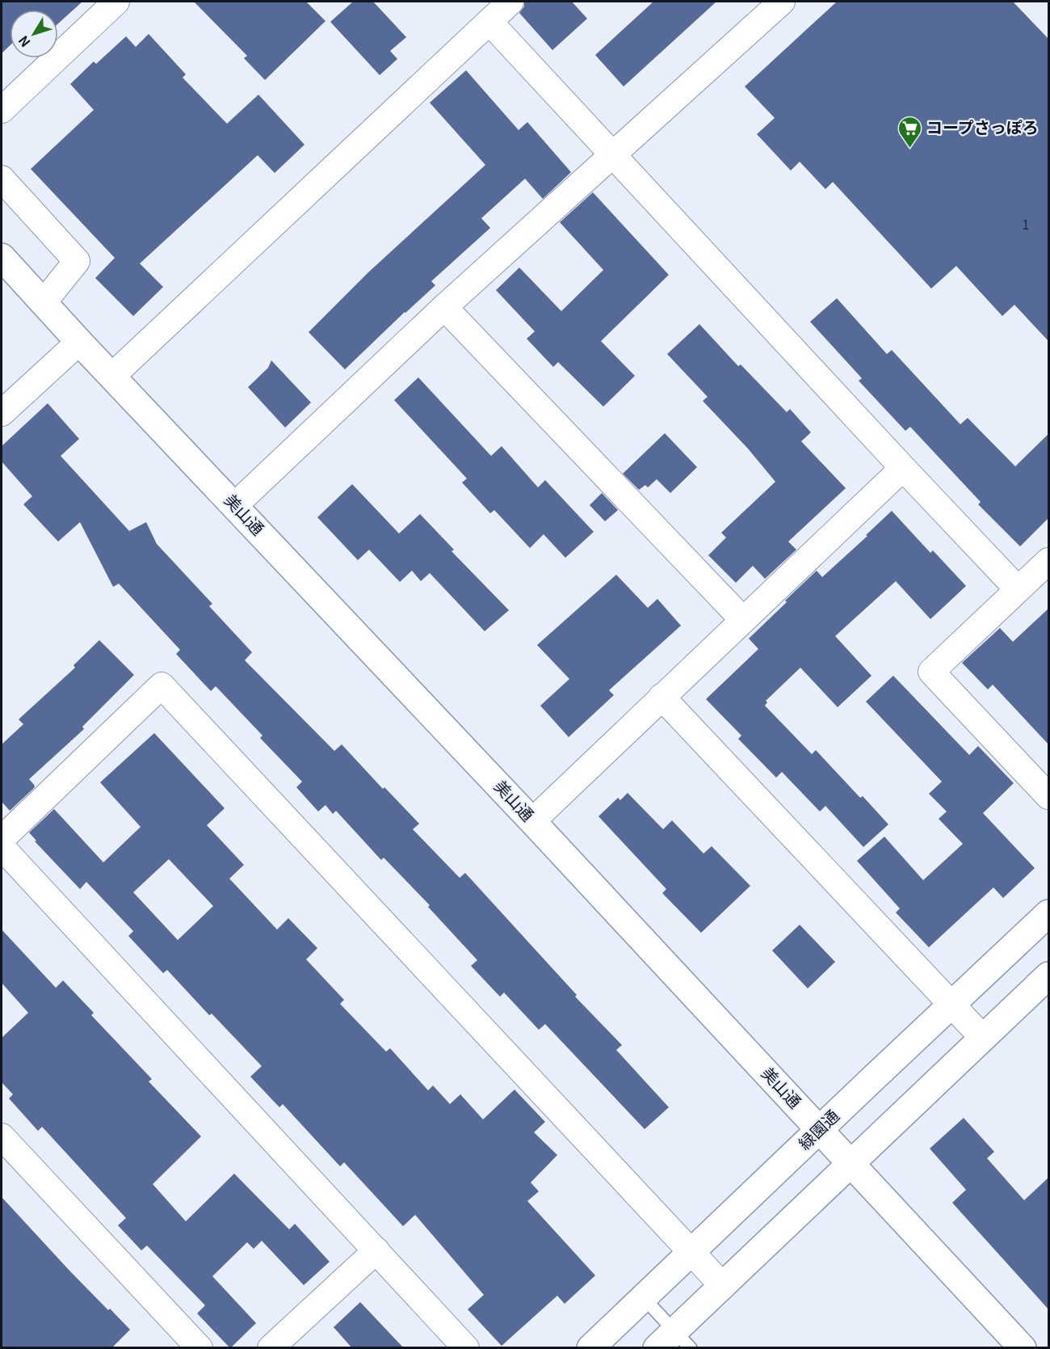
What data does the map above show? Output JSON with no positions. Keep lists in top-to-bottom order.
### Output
{
  "streets": {
    "street": ["美山通", "緑園通"]
  },
  "crossings": [
    ["美山通", "緑園通"]
  ],
  "places": {
    "supermarket": ["コープさっぽろ"]
  },
  "house_numbers": ["1"],
  "north": "bottom left"
}
